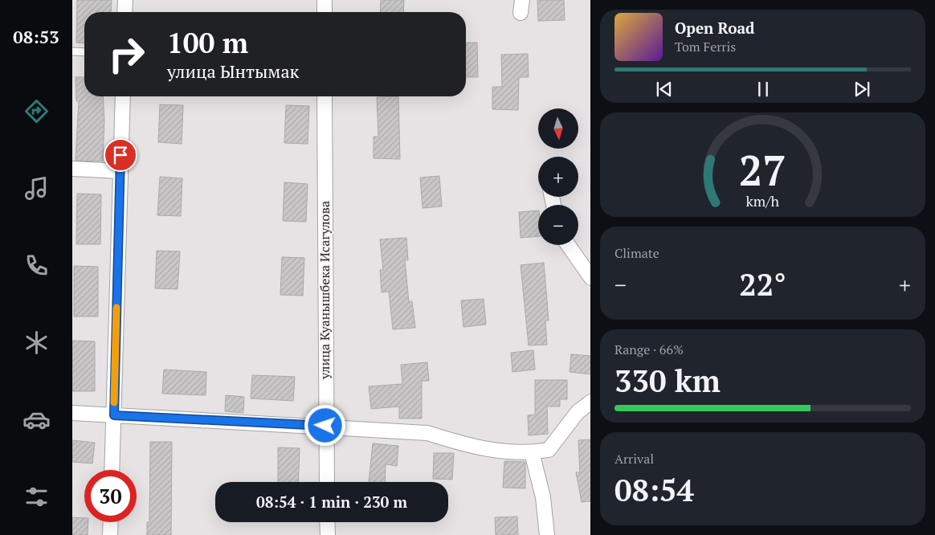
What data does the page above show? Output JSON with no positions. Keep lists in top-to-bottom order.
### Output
{
  "streets": {
    "street": ["улица Куанышбека Исагулова"]
  },
  "north": "bottom",
  "page": {
    "tabs": "08:53",
    "turn": ["100 m", "улица Ынтымак"],
    "song": ["Open Road", "Tom Ferris"],
    "map_buttons": ["+", "−"],
    "tile": [
      "Climate",
      ["Range · 66%", "330 km"],
      ["Arrival", "08:54"]
    ],
    "heat": ["−", "22°", "+"],
    "limit": "30",
    "trip": "08:54 · 1 min · 230 m",
    "gauge": ["27", "km/h"]
  }
}
